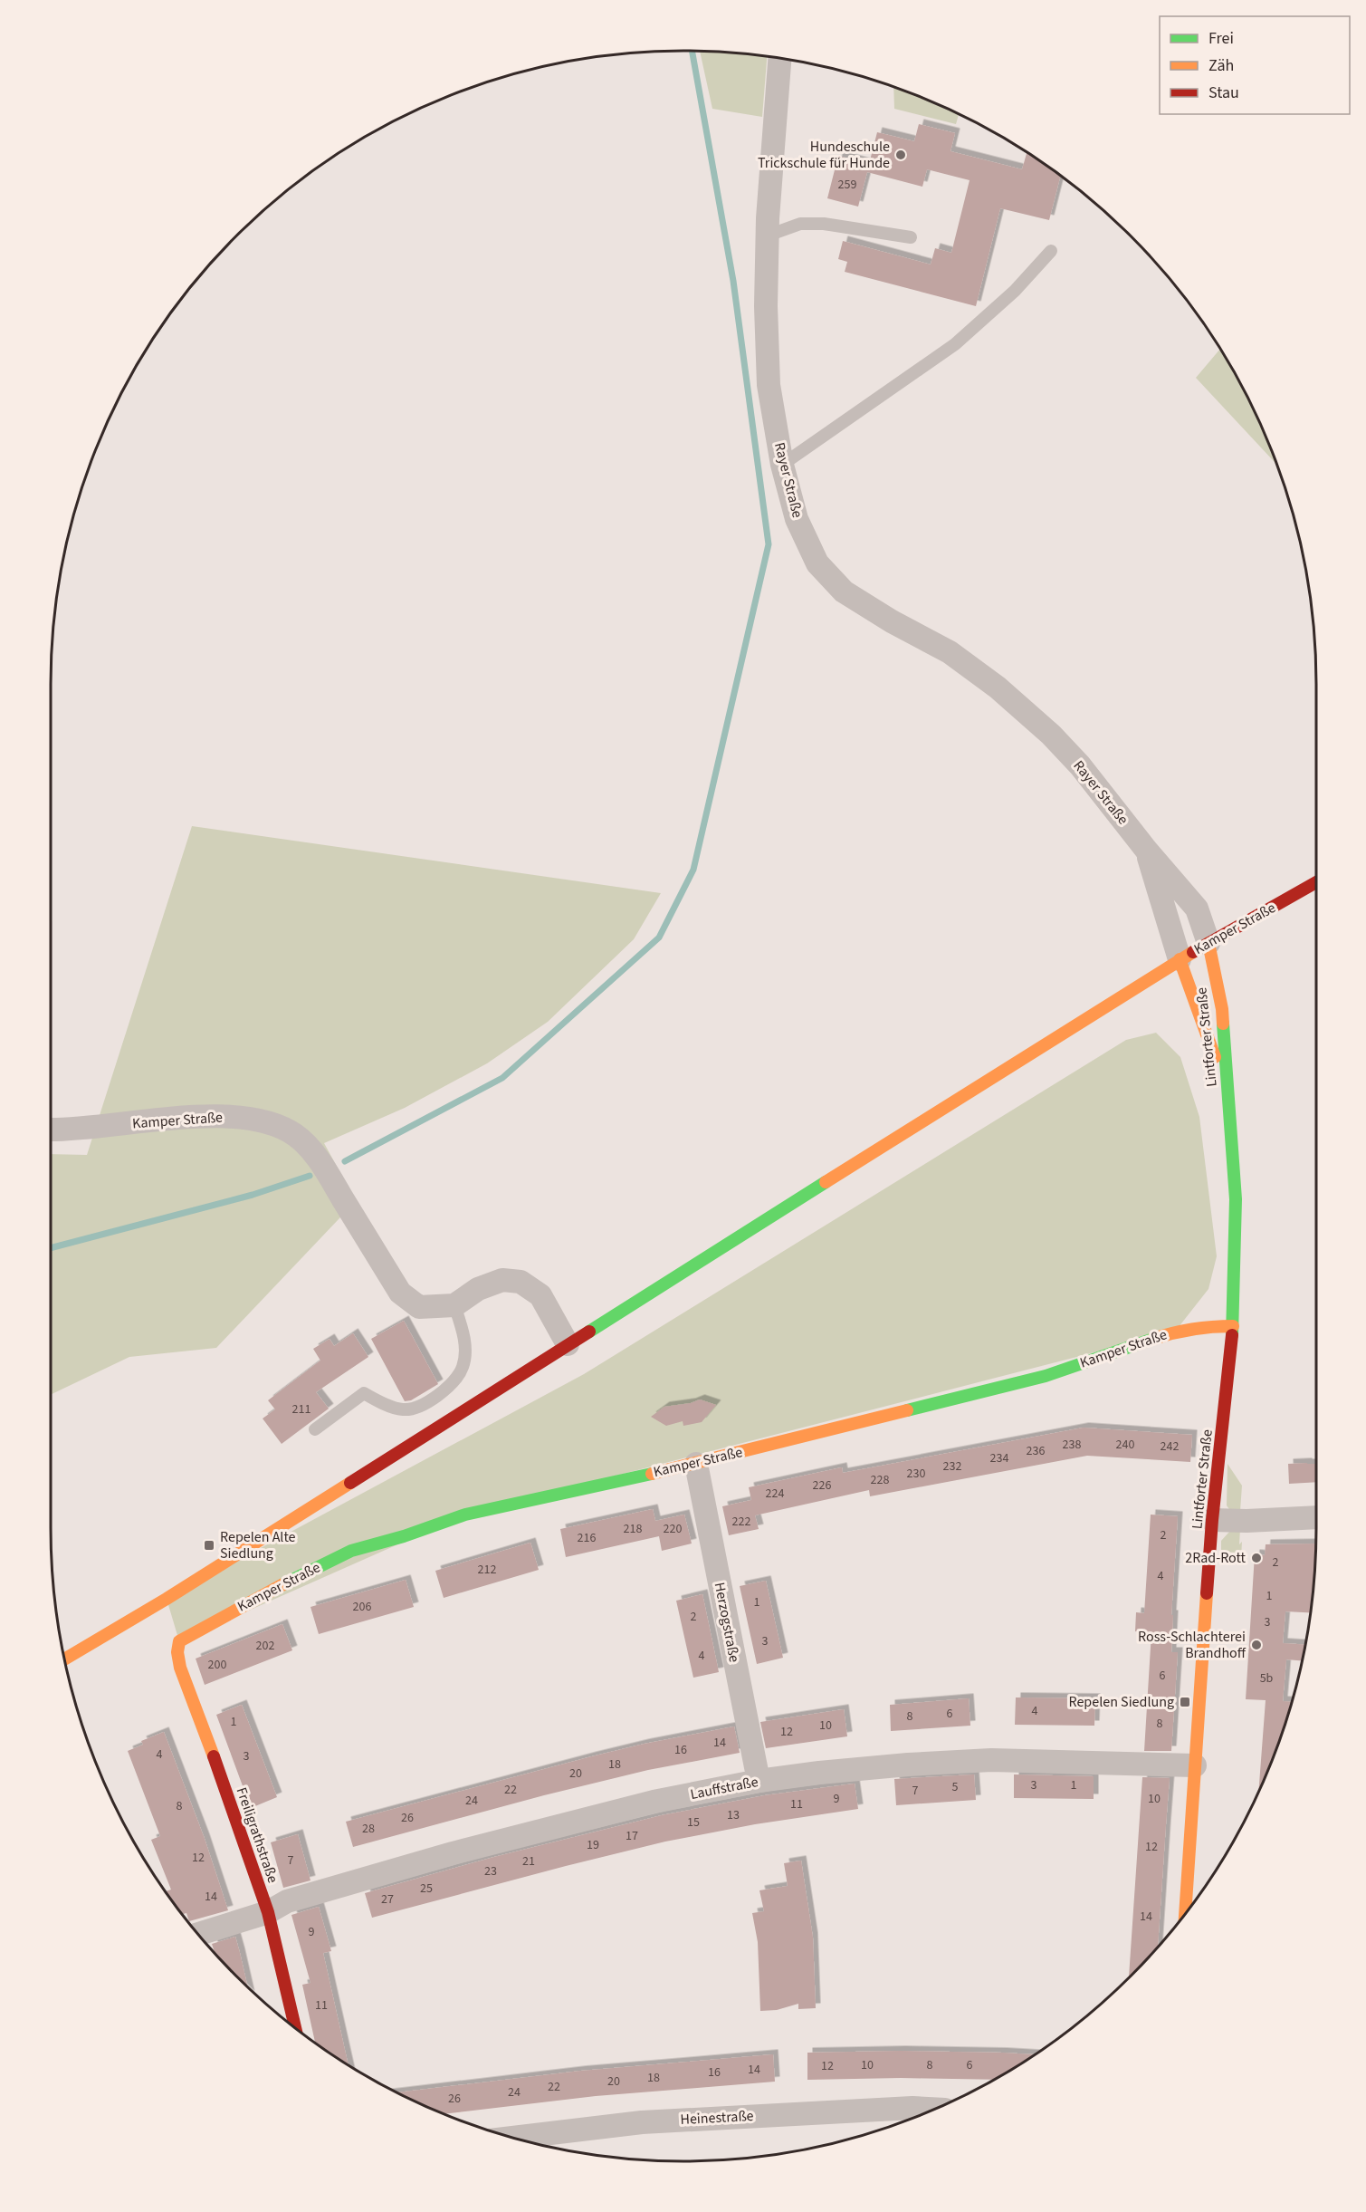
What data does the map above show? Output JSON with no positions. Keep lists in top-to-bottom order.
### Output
{
  "streets": {
    "street": [
      "Rayer Straße",
      "Kamper Straße",
      "Lintforter Straße",
      "Herzogstraße",
      "Lauffstraße",
      "Freiligrathstraße",
      "Heinestraße"
    ]
  },
  "crossings": [
    ["Rayer Straße", "Kamper Straße"],
    ["Rayer Straße", "Lintforter Straße"],
    ["Kamper Straße", "Lintforter Straße"],
    ["Kamper Straße", "Herzogstraße"],
    ["Kamper Straße", "Freiligrathstraße"],
    ["Lintforter Straße", "Lauffstraße"],
    ["Herzogstraße", "Lauffstraße"],
    ["Lauffstraße", "Freiligrathstraße"]
  ],
  "places": {
    "other": ["Hundeschule Trickschule für Hunde", "2Rad-Rott", "Ross-Schlachterei Brandhoff"],
    "transit": ["Repelen Alte Siedlung", "Repelen Siedlung"]
  },
  "house_numbers": [
    "259",
    "211",
    "238",
    "240",
    "242",
    "236",
    "234",
    "232",
    "230",
    "228",
    "226",
    "224",
    "222",
    "218",
    "220",
    "2",
    "216",
    "2",
    "212",
    "4",
    "1",
    "1",
    "206",
    "2",
    "3",
    "3",
    "202",
    "4",
    "200",
    "6",
    "5b",
    "4",
    "6",
    "8",
    "1",
    "8",
    "10",
    "12",
    "14",
    "16",
    "4",
    "3",
    "18",
    "20",
    "3",
    "1",
    "5",
    "22",
    "7",
    "9",
    "10",
    "24",
    "11",
    "8",
    "13",
    "26",
    "15",
    "28",
    "17",
    "19",
    "12",
    "12",
    "7",
    "21",
    "23",
    "25",
    "14",
    "27",
    "14",
    "9",
    "11",
    "10",
    "8",
    "6",
    "12",
    "14",
    "16",
    "18",
    "20",
    "22",
    "24",
    "26"
  ],
  "legend": ["Frei", "Zäh", "Stau"]
}
